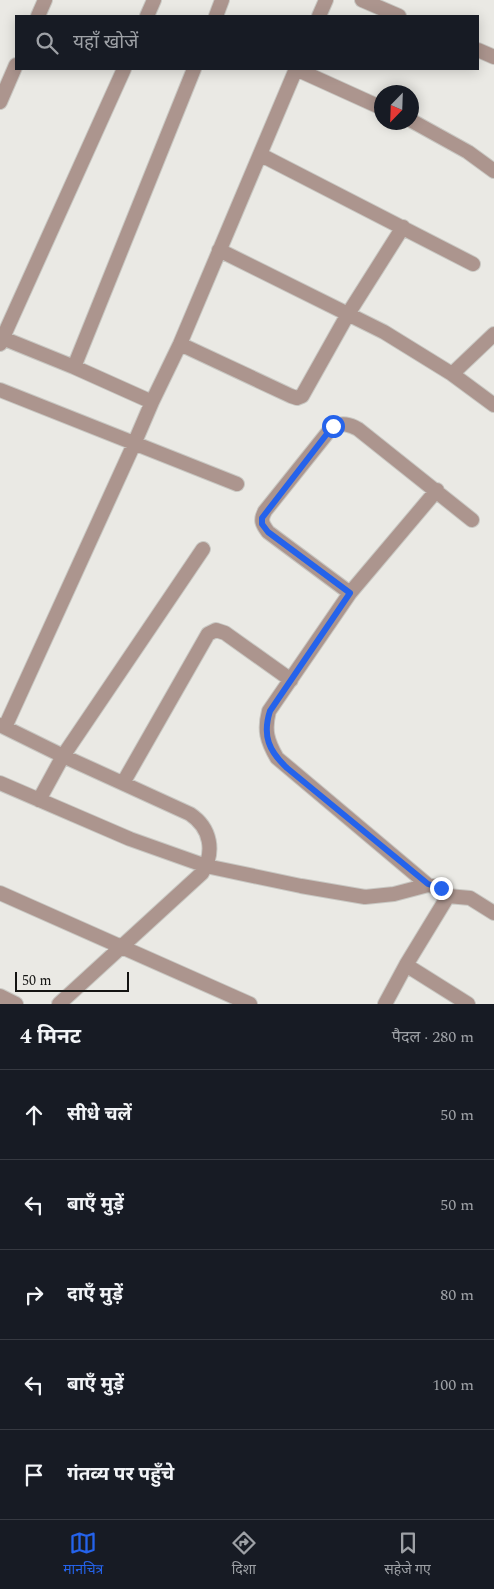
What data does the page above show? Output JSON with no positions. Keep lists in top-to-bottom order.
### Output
{
  "scale_bar": "50 m",
  "north": "bottom left",
  "page": {
    "search": "यहाँ खोजें",
    "scale": "50 m",
    "heading": ["4 मिनट", "पैदल · 280 m"],
    "list": [
      ["सीधे चलें", "50 m"],
      ["बाएँ मुड़ें", "50 m"],
      ["दाएँ मुड़ें", "80 m"],
      ["बाएँ मुड़ें", "100 m"],
      "गंतव्य पर पहुँचे"
    ],
    "nav": ["मानचित्र", "दिशा", "सहेजे गए"]
  }
}
